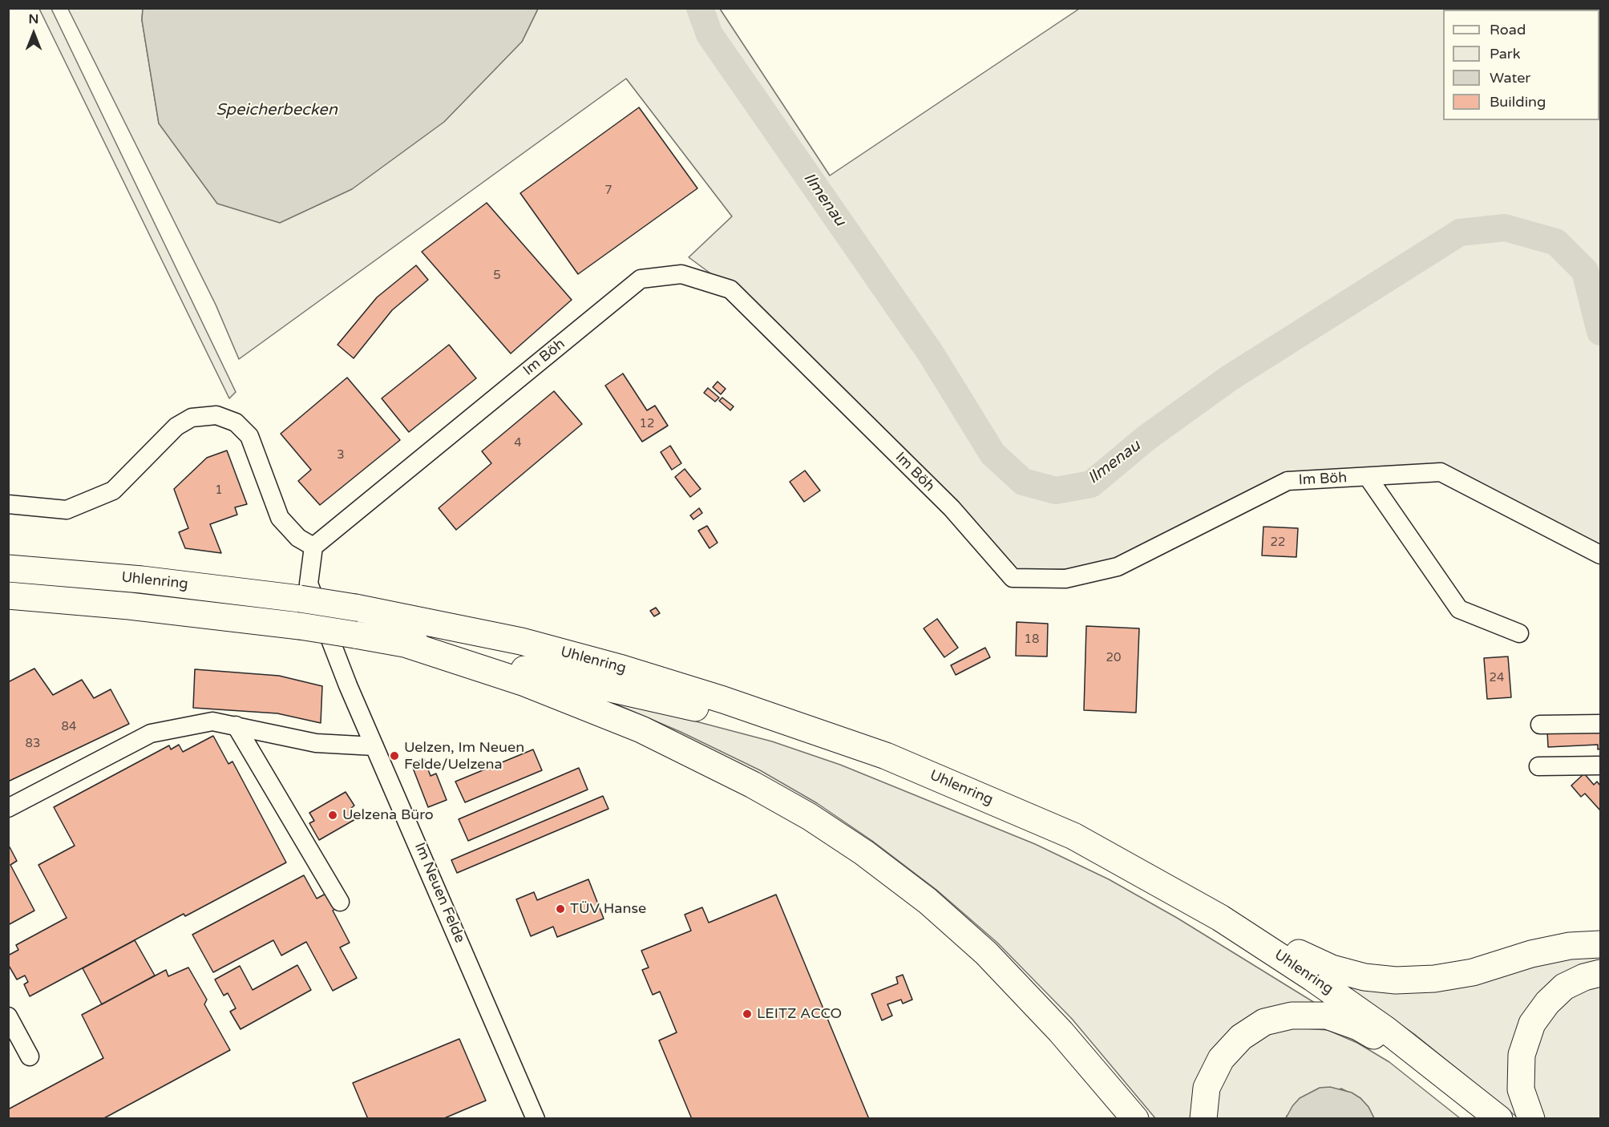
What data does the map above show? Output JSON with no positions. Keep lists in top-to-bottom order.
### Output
{
  "streets": {
    "highway": ["Uhlenring"],
    "street": ["Im Böh", "Im Neuen Felde"]
  },
  "crossings": [
    ["Im Böh", "Im Neuen Felde"]
  ],
  "water": ["Speicherbecken", "Ilmenau"],
  "places": [
    "Uelzen, Im Neuen Felde/Uelzena",
    "Uelzena Büro",
    "TÜV Hanse",
    "LEITZ ACCO"
  ],
  "house_numbers": [
    "7",
    "5",
    "12",
    "4",
    "3",
    "1",
    "22",
    "18",
    "20",
    "24",
    "84",
    "83"
  ],
  "legend": [
    "Road",
    "Park",
    "Water",
    "Building"
  ],
  "north": "top"
}
